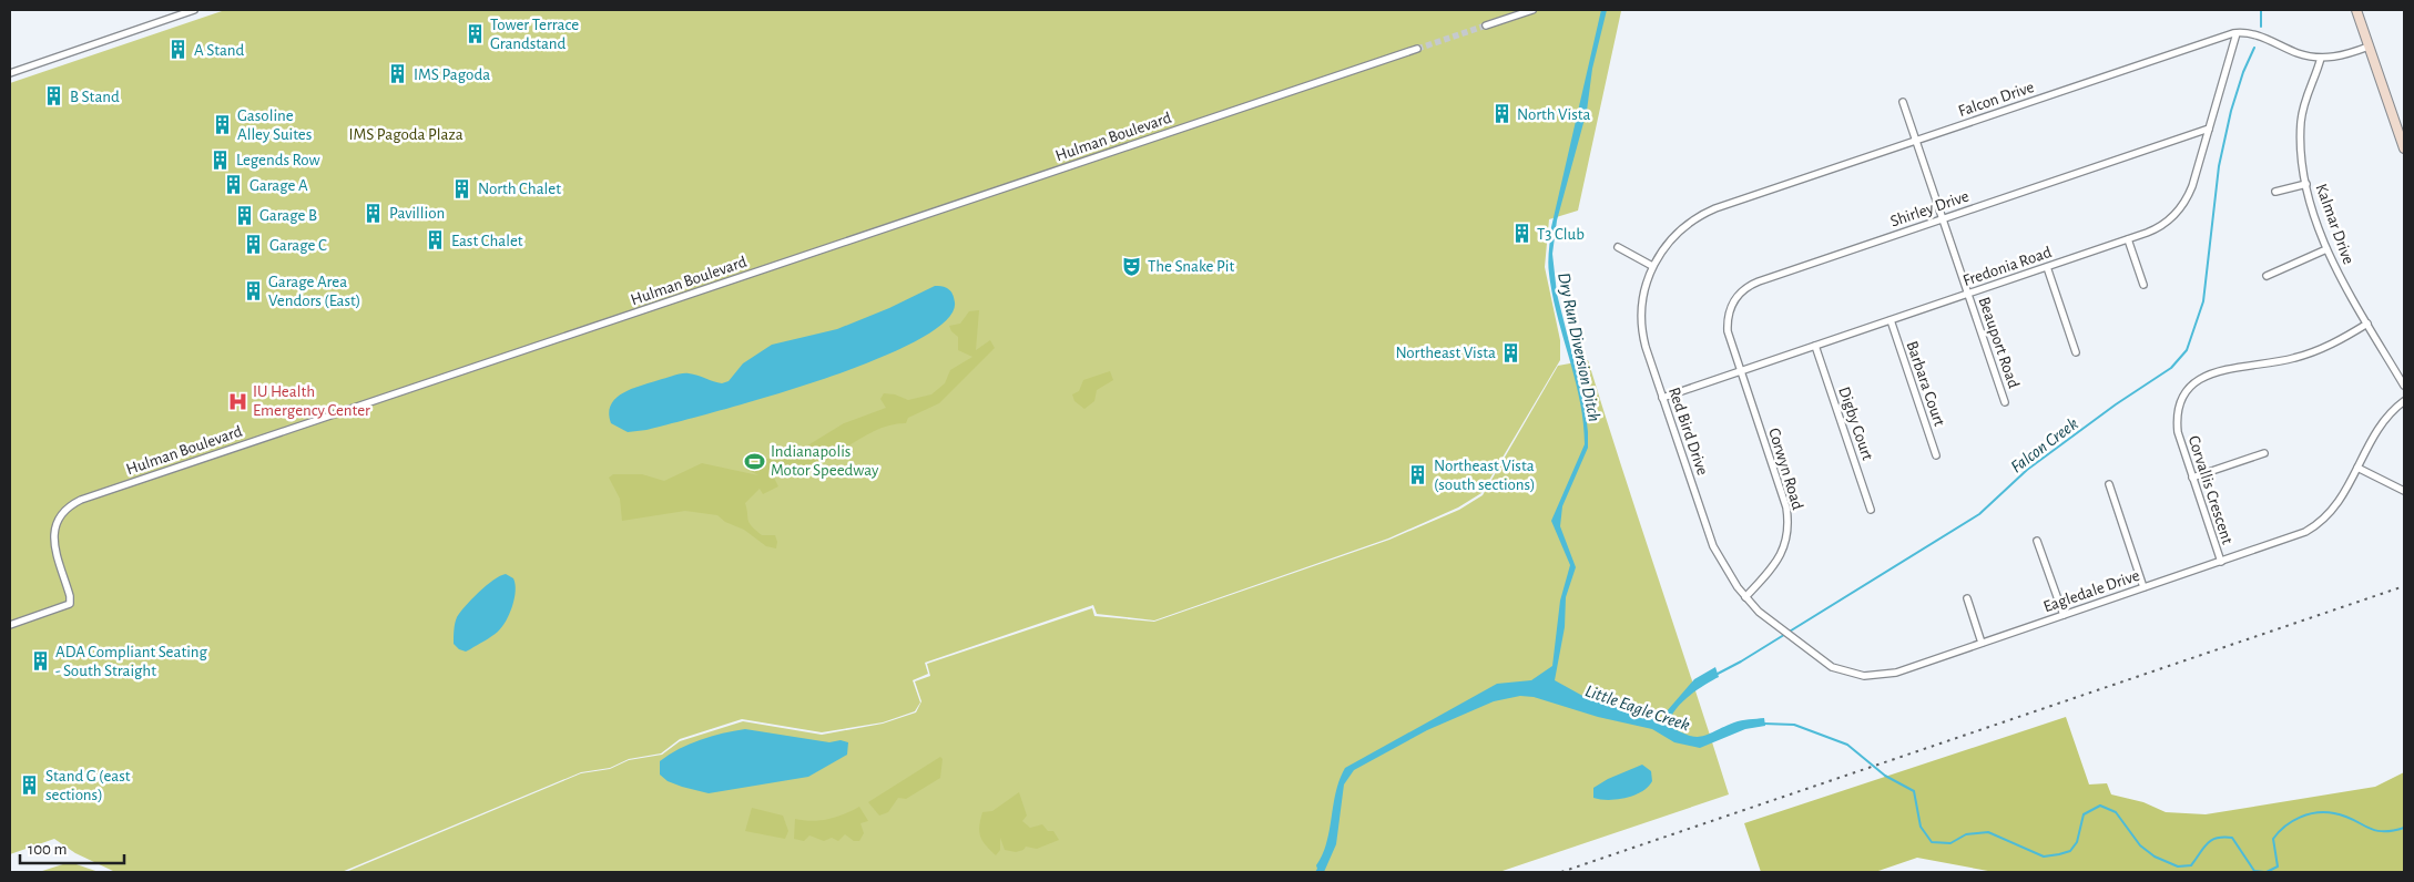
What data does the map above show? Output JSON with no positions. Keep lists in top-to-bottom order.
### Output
{
  "streets": {
    "street": [
      "Falcon Drive",
      "Hulman Boulevard",
      "Shirley Drive",
      "Kalmar Drive",
      "Fredonia Road",
      "Beauport Road",
      "Barbara Court",
      "Digby Court",
      "Red Bird Drive",
      "Corwyn Road",
      "Corvallis Crescent",
      "Eagledale Drive"
    ]
  },
  "crossings": [
    ["Falcon Drive", "Kalmar Drive"],
    ["Falcon Drive", "Fredonia Road"],
    ["Falcon Drive", "Beauport Road"],
    ["Falcon Drive", "Red Bird Drive"],
    ["Shirley Drive", "Fredonia Road"],
    ["Shirley Drive", "Beauport Road"],
    ["Shirley Drive", "Corwyn Road"],
    ["Kalmar Drive", "Corvallis Crescent"],
    ["Fredonia Road", "Beauport Road"],
    ["Fredonia Road", "Barbara Court"],
    ["Fredonia Road", "Digby Court"],
    ["Fredonia Road", "Red Bird Drive"],
    ["Fredonia Road", "Corwyn Road"],
    ["Red Bird Drive", "Corwyn Road"],
    ["Red Bird Drive", "Eagledale Drive"],
    ["Corwyn Road", "Eagledale Drive"],
    ["Corvallis Crescent", "Eagledale Drive"]
  ],
  "water": ["Dry Run Diversion Ditch", "Falcon Creek", "Little Eagle Creek"],
  "parks": ["IMS Pagoda Plaza"],
  "places": {
    "building": [
      "Tower Terrace Grandstand",
      "A Stand",
      "IMS Pagoda",
      "B Stand",
      "North Vista",
      "Gasoline Alley Suites",
      "Legends Row",
      "Garage A",
      "North Chalet",
      "Pavillion",
      "Garage B",
      "T3 Club",
      "East Chalet",
      "Garage C",
      "Garage Area Vendors (East)",
      "Northeast Vista",
      "Northeast Vista (south sections)",
      "ADA Compliant Seating - South Straight",
      "Stand G (east sections)"
    ],
    "theatre": ["The Snake Pit"],
    "hospital": ["IU Health Emergency Center"],
    "sports": ["Indianapolis Motor Speedway"]
  },
  "scale_bar": "100 m"
}
